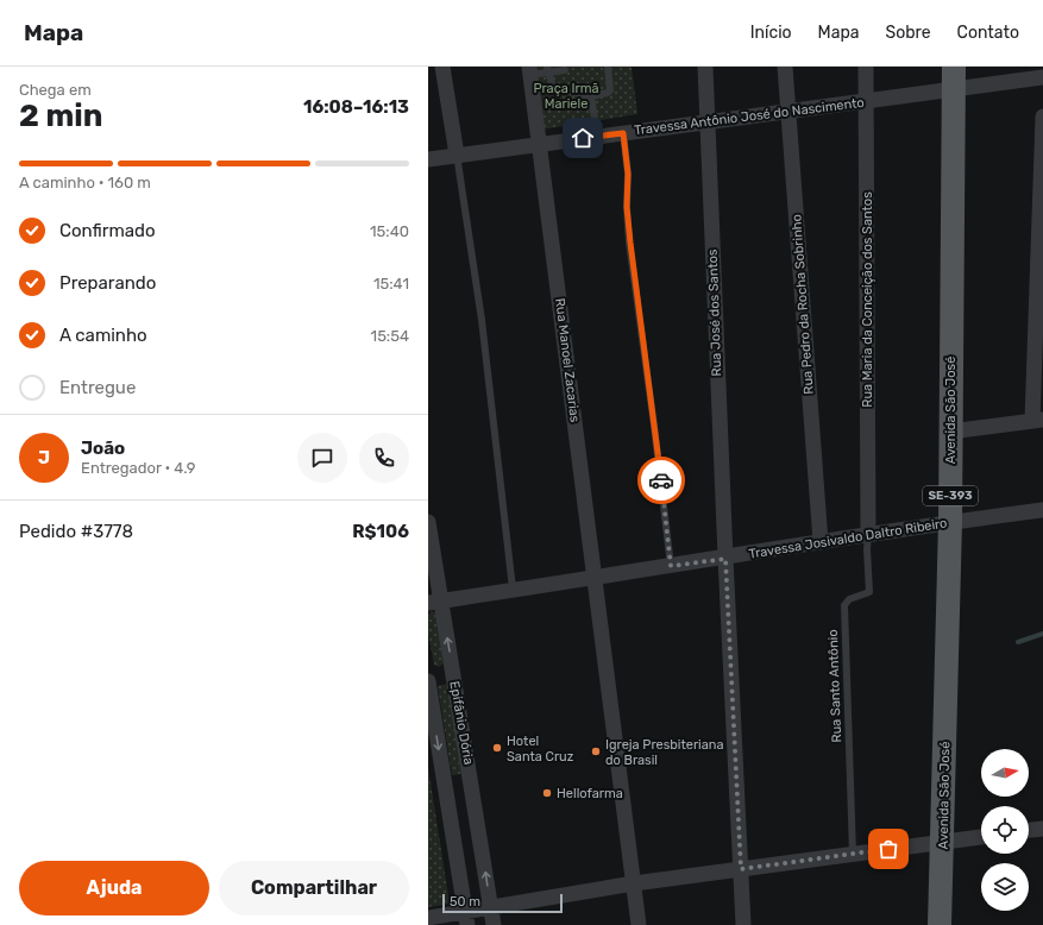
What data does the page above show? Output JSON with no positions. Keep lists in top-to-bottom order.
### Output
{
  "streets": {
    "main road": ["Avenida São José", "SE-393"],
    "street": [
      "Travessa Antônio José do Nascimento",
      "Rua Maria da Conceição dos Santos",
      "Rua Pedro da Rocha Sobrinho",
      "Rua José dos Santos",
      "Rua Manoel Zacarias",
      "Travessa Josivaldo Daltro Ribeiro",
      "Epifânio Dória"
    ],
    "lane": ["Rua Santo Antônio"]
  },
  "crossings": [
    ["Travessa Antônio José do Nascimento", "Rua Maria da Conceição dos Santos"],
    ["Travessa Antônio José do Nascimento", "Rua Pedro da Rocha Sobrinho"],
    ["Travessa Antônio José do Nascimento", "Rua José dos Santos"],
    ["Travessa Antônio José do Nascimento", "Rua Manoel Zacarias"],
    ["Travessa Antônio José do Nascimento", "Avenida São José"],
    ["Rua Maria da Conceição dos Santos", "Travessa Josivaldo Daltro Ribeiro"],
    ["Rua Maria da Conceição dos Santos", "Rua Santo Antônio"],
    ["Rua Pedro da Rocha Sobrinho", "Travessa Josivaldo Daltro Ribeiro"],
    ["Rua José dos Santos", "Travessa Josivaldo Daltro Ribeiro"],
    ["Rua Manoel Zacarias", "Travessa Josivaldo Daltro Ribeiro"],
    ["Avenida São José", "Travessa Josivaldo Daltro Ribeiro"],
    ["Travessa Josivaldo Daltro Ribeiro", "Rua Santo Antônio"],
    ["Travessa Josivaldo Daltro Ribeiro", "Epifânio Dória"]
  ],
  "parks": ["Praça Irmã Mariele"],
  "places": ["Hotel Santa Cruz", "Igreja Presbiteriana do Brasil", "Hellofarma"],
  "scale_bar": "50 m",
  "north": "right",
  "page": {
    "header": "Mapa",
    "nav": [
      "Início",
      "Mapa",
      "Sobre",
      "Contato"
    ],
    "heading": ["2 min", "Chega em", "16:08–16:13"],
    "panel": [
      "João",
      "Entregador · 4.9",
      "Pedido #3778",
      "R$106"
    ],
    "bar": "A caminho · 160 m",
    "list": [
      ["Confirmado", "15:40"],
      ["Preparando", "15:41"],
      ["A caminho", "15:54"],
      "Entregue"
    ],
    "round": "J",
    "buttons": ["Ajuda", "Compartilhar"],
    "scale": "50 m"
  }
}
